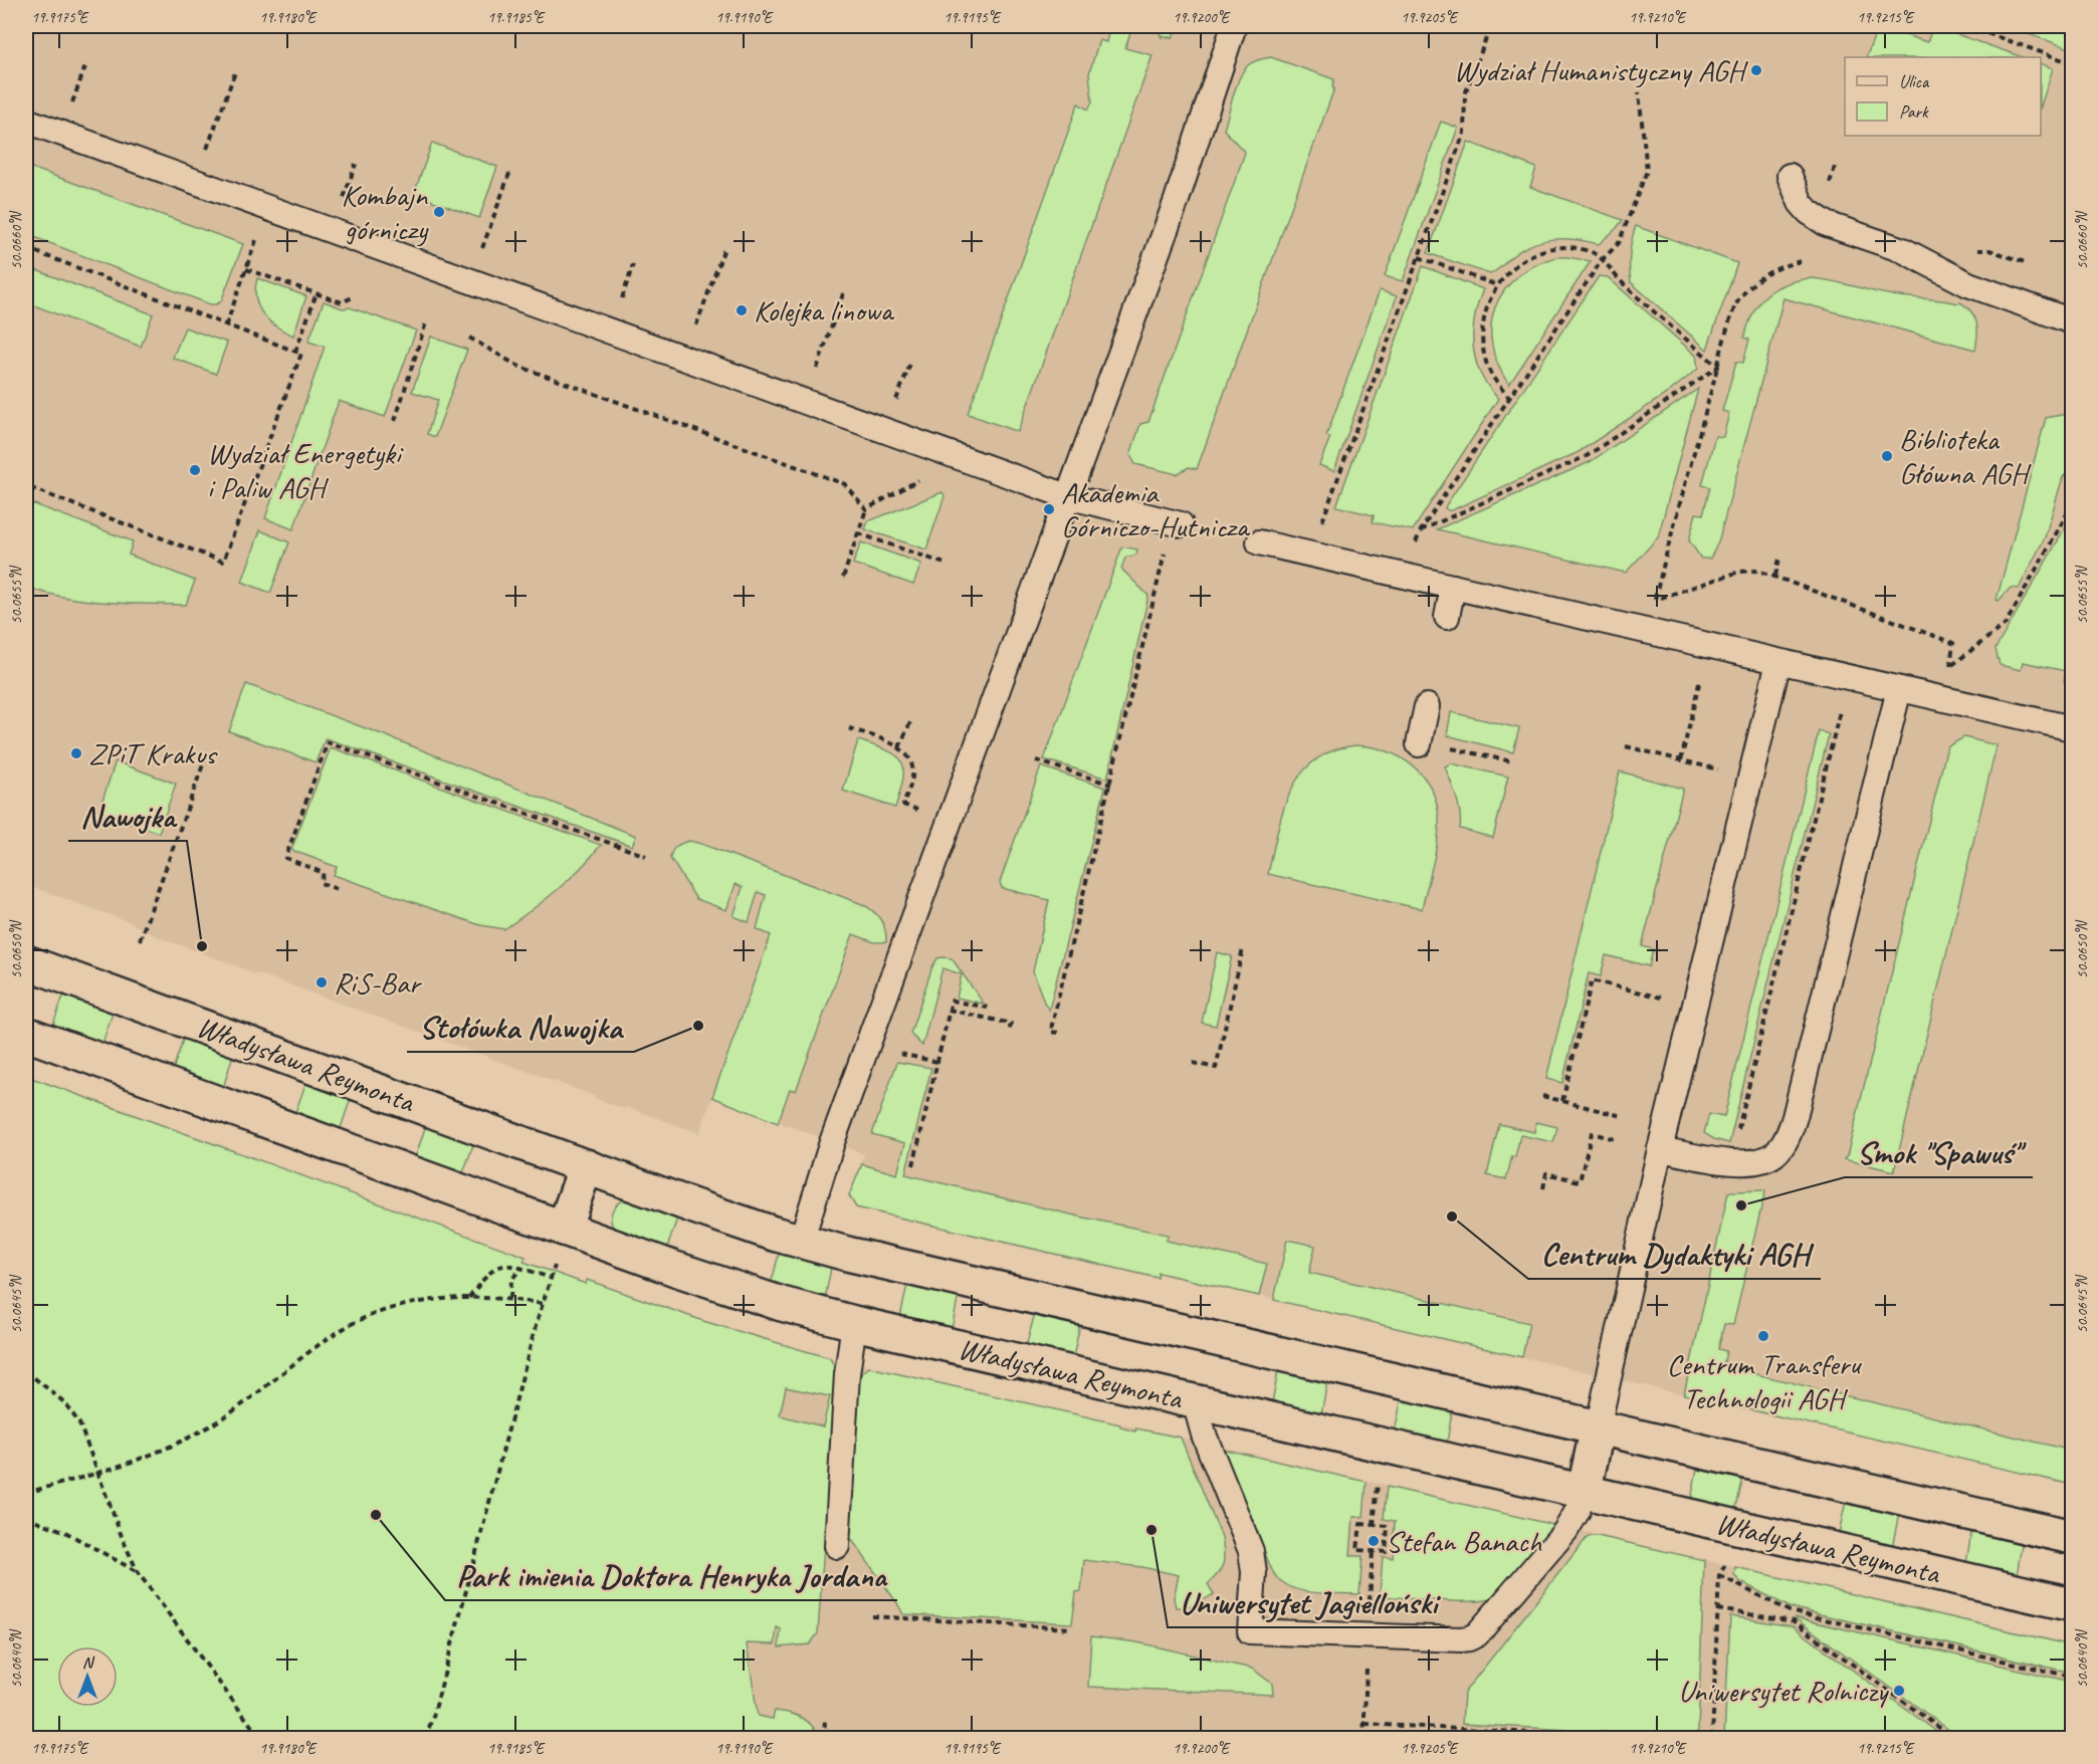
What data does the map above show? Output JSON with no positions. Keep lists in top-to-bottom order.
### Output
{
  "streets": {
    "street": ["Władysława Reymonta"]
  },
  "places": [
    "Wydział Humanistyczny AGH",
    "Kombajn górniczy",
    "Kolejka linowa",
    "Biblioteka Główna AGH",
    "Wydział Energetyki i Paliw AGH",
    "Akademia Górniczo-Hutnicza",
    "ZPiT Krakus",
    "Nawojka",
    "RiS-Bar",
    "Stołówka Nawojka",
    "Smok \"Spawuś\"",
    "Centrum Dydaktyki AGH",
    "Centrum Transferu Technologii AGH",
    "Park imienia Doktora Henryka Jordana",
    "Uniwersytet Jagielloński",
    "Stefan Banach",
    "Uniwersytet Rolniczy"
  ],
  "legend": ["Ulica", "Park"],
  "north": "top",
  "coordinates": [
    "19.9175°E",
    "19.9180°E",
    "19.9185°E",
    "19.9190°E",
    "19.9195°E",
    "19.9200°E",
    "19.9205°E",
    "19.9210°E",
    "19.9215°E",
    "50.0660°N",
    "50.0655°N",
    "50.0650°N",
    "50.0645°N",
    "50.0640°N"
  ]
}
